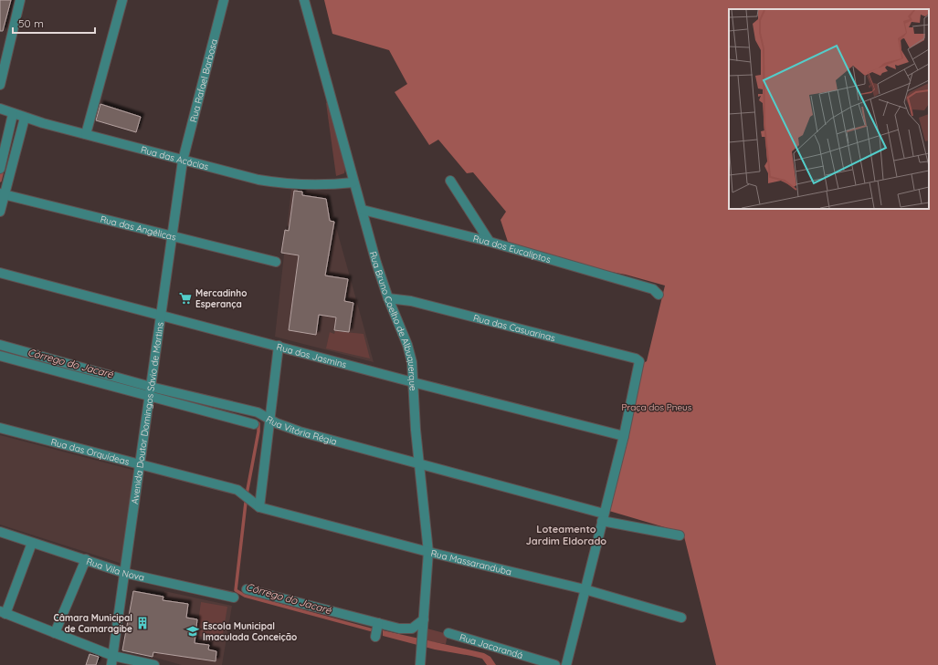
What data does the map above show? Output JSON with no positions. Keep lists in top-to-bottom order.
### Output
{
  "streets": {
    "street": [
      "Rua Rafael Barbosa",
      "Rua das Acácias",
      "Rua das Angélicas",
      "Rua dos Eucaliptos",
      "Rua Bruno Coelho de Albuquerque",
      "Rua das Casuarinas",
      "Rua dos Jasmins",
      "Avenida Doutor Domingos Sávio de Martins",
      "Rua Vitória Régia",
      "Rua das Orquídeas",
      "Rua Massaranduba",
      "Rua Vila Nova",
      "Rua Jacarandá"
    ]
  },
  "crossings": [
    ["Rua Rafael Barbosa", "Rua das Acácias"],
    ["Rua Rafael Barbosa", "Avenida Doutor Domingos Sávio de Martins"],
    ["Rua das Acácias", "Rua Bruno Coelho de Albuquerque"],
    ["Rua das Acácias", "Avenida Doutor Domingos Sávio de Martins"],
    ["Rua das Angélicas", "Avenida Doutor Domingos Sávio de Martins"],
    ["Rua dos Eucaliptos", "Rua Bruno Coelho de Albuquerque"],
    ["Rua Bruno Coelho de Albuquerque", "Rua das Casuarinas"],
    ["Rua Bruno Coelho de Albuquerque", "Rua dos Jasmins"],
    ["Rua Bruno Coelho de Albuquerque", "Rua Vitória Régia"],
    ["Rua Bruno Coelho de Albuquerque", "Rua Massaranduba"],
    ["Rua das Casuarinas", "Rua dos Jasmins"],
    ["Rua dos Jasmins", "Avenida Doutor Domingos Sávio de Martins"],
    ["Avenida Doutor Domingos Sávio de Martins", "Rua Vitória Régia"],
    ["Avenida Doutor Domingos Sávio de Martins", "Rua das Orquídeas"],
    ["Avenida Doutor Domingos Sávio de Martins", "Rua Vila Nova"],
    ["Rua das Orquídeas", "Rua Massaranduba"]
  ],
  "districts": ["Loteamento Jardim Eldorado"],
  "water": ["Córrego do Jacaré"],
  "parks": ["Praça dos Pneus"],
  "places": {
    "supermarket": ["Mercadinho Esperança"],
    "building": ["Câmara Municipal de Camaragibe"],
    "school or university": ["Escola Municipal Imaculada Conceição"]
  },
  "scale_bar": "50 m"
}
